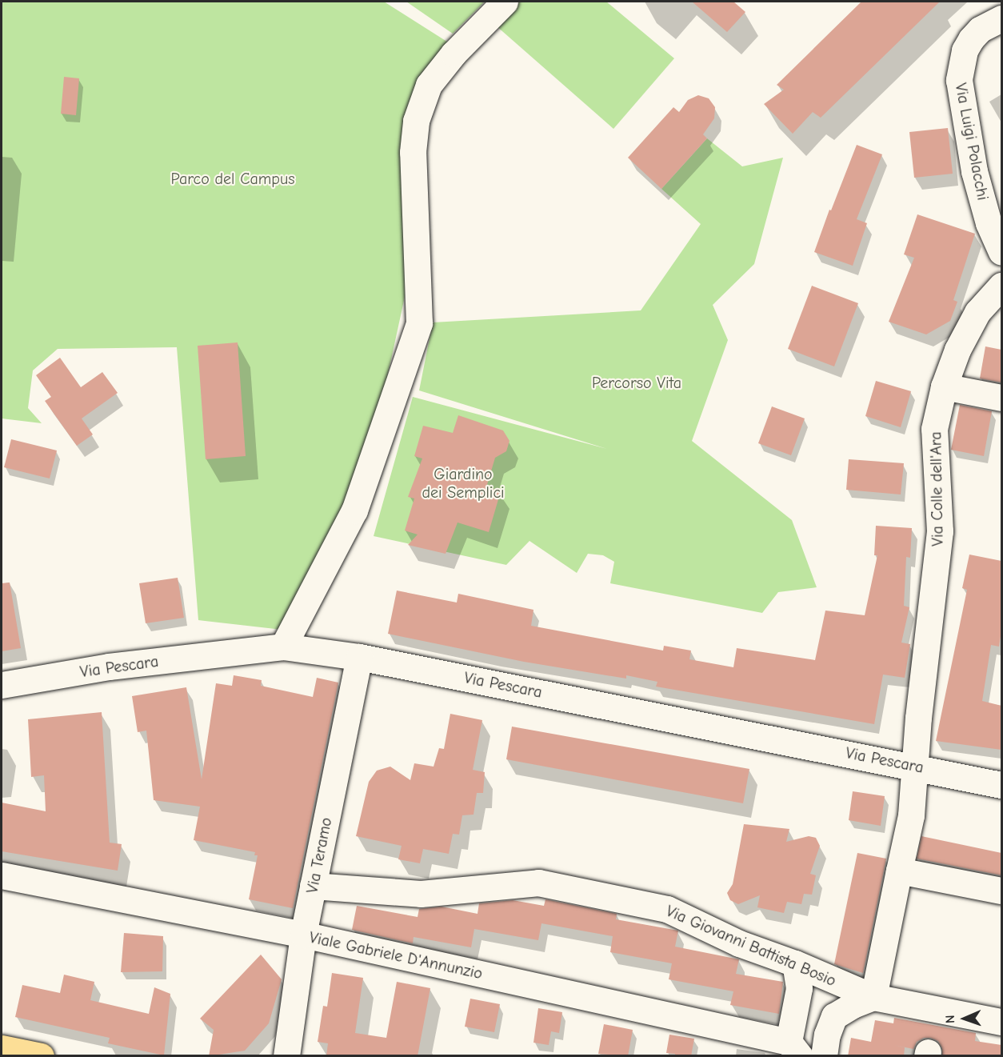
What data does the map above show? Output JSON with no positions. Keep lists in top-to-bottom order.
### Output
{
  "streets": {
    "street": [
      "Via Luigi Polacchi",
      "Via Colle dell'Ara",
      "Via Pescara",
      "Via Teramo",
      "Via Giovanni Battista Bosio",
      "Viale Gabriele D'Annunzio"
    ]
  },
  "crossings": [
    ["Via Colle dell'Ara", "Via Pescara"],
    ["Via Colle dell'Ara", "Via Giovanni Battista Bosio"],
    ["Via Pescara", "Via Teramo"],
    ["Via Teramo", "Via Giovanni Battista Bosio"],
    ["Via Teramo", "Viale Gabriele D'Annunzio"]
  ],
  "parks": ["Parco del Campus", "Percorso Vita", "Giardino dei Semplici"],
  "north": "left"
}
